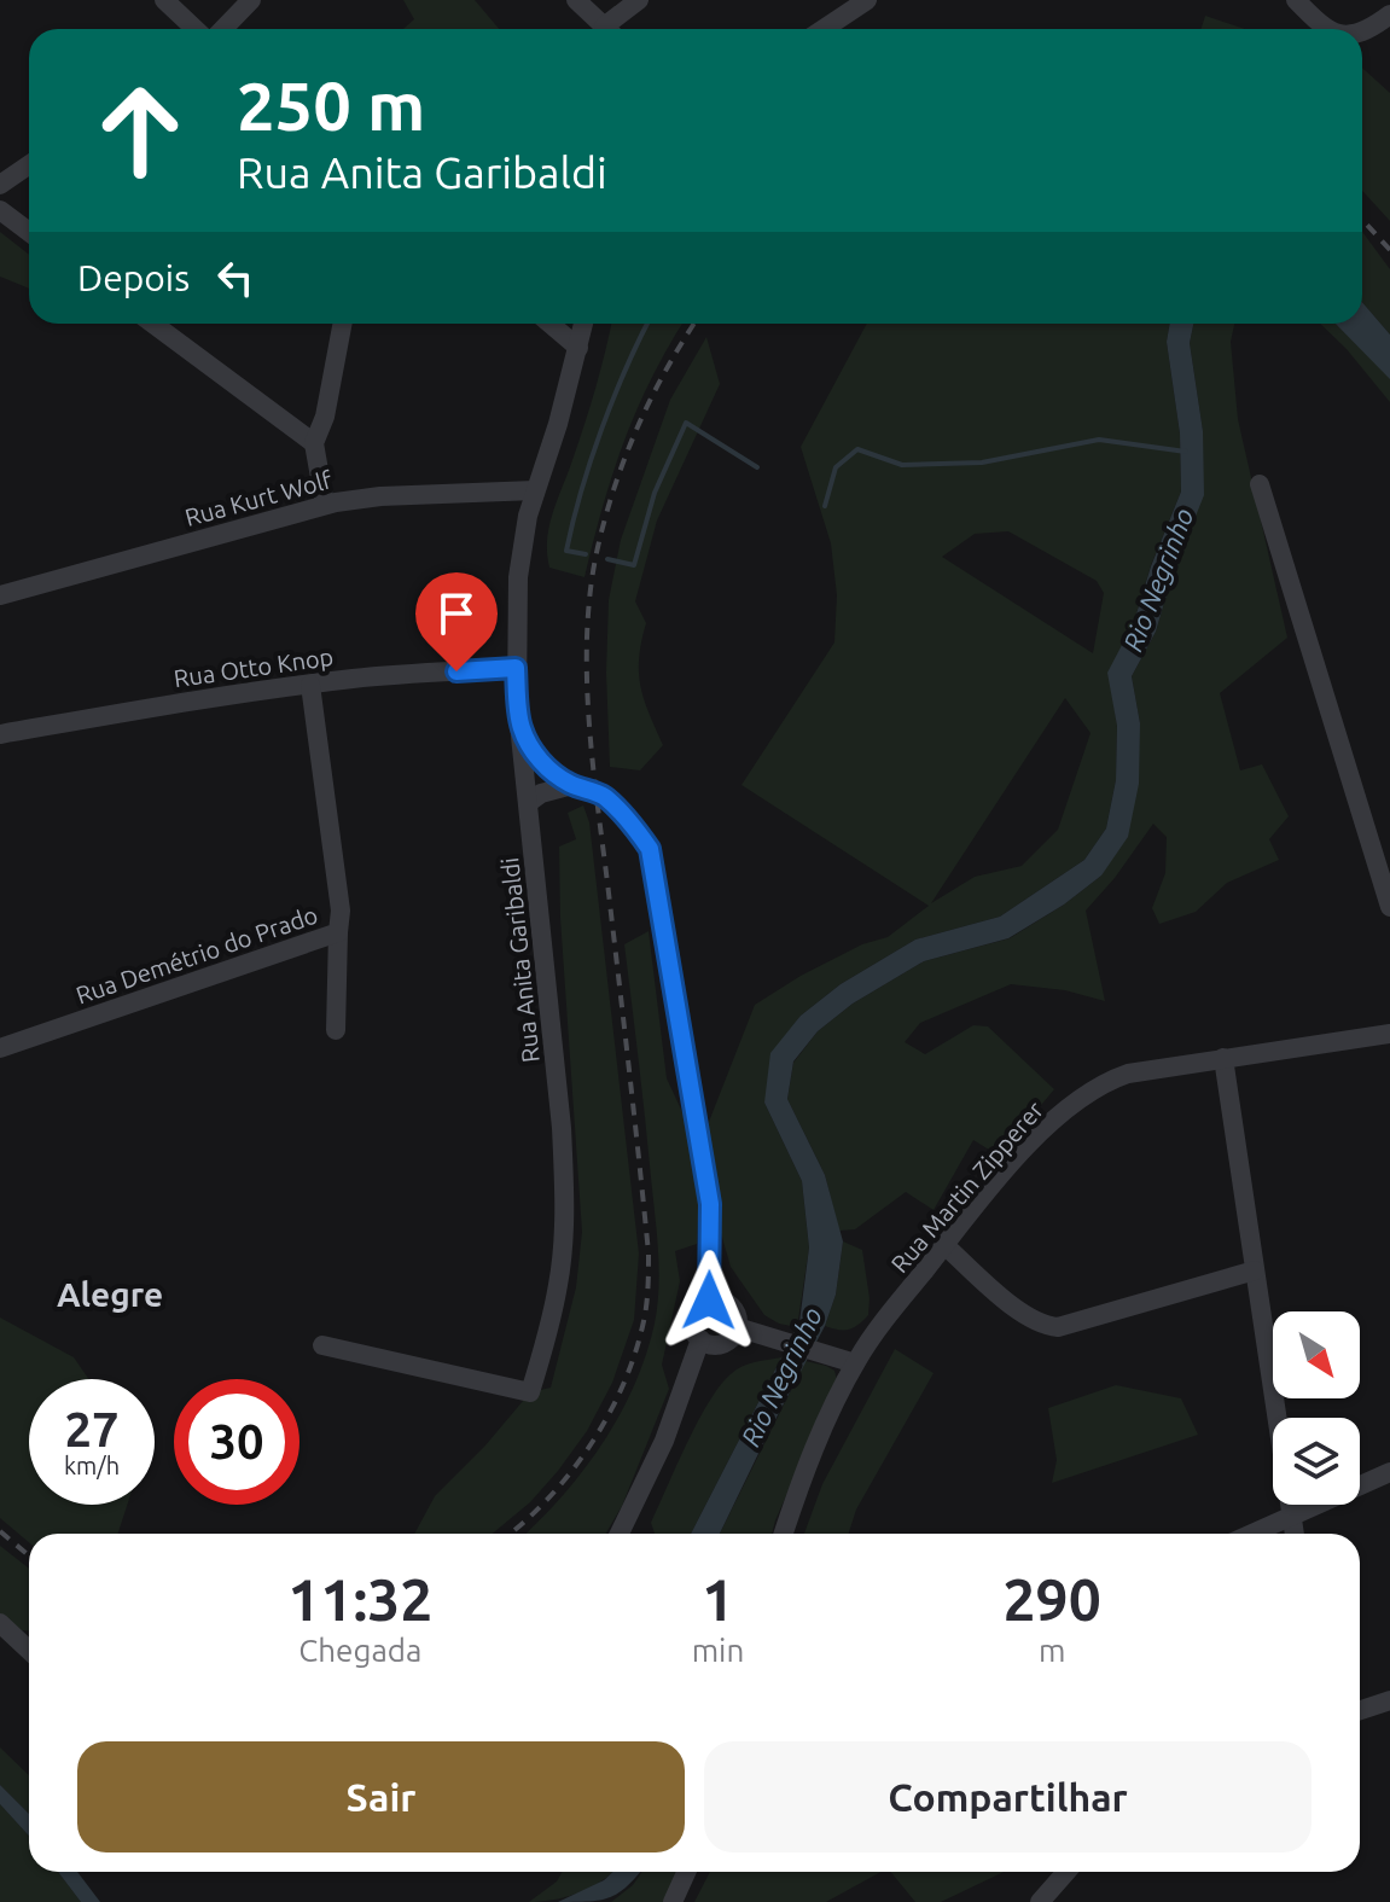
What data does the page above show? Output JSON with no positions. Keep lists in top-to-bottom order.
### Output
{
  "streets": {
    "street": [
      "Rua Kurt Wolf",
      "Rua Otto Knop",
      "Rua Demétrio do Prado",
      "Rua Anita Garibaldi",
      "Rua Martin Zipperer"
    ]
  },
  "crossings": [
    ["Rua Kurt Wolf", "Rua Anita Garibaldi"],
    ["Rua Otto Knop", "Rua Demétrio do Prado"],
    ["Rua Otto Knop", "Rua Anita Garibaldi"]
  ],
  "districts": ["Alegre"],
  "water": ["Rio Negrinho"],
  "north": "bottom right",
  "page": {
    "turn": ["250 m", "Rua Anita Garibaldi"],
    "then": "Depois",
    "speed": "27 km/h",
    "limit": "30",
    "eta": [
      "11:32",
      "Chegada",
      "1",
      "min",
      "290",
      "m"
    ],
    "buttons": ["Sair", "Compartilhar"]
  }
}
